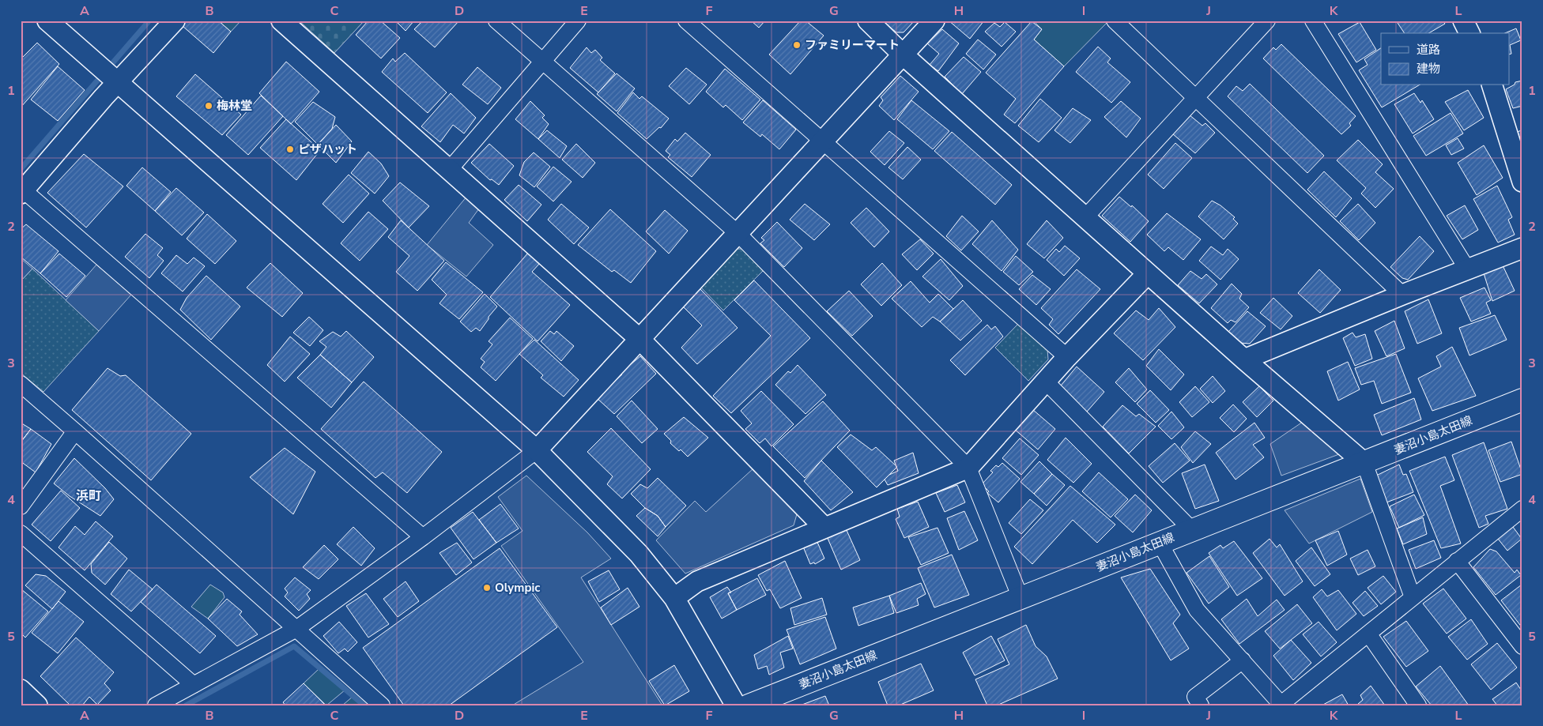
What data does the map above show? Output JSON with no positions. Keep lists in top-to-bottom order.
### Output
{
  "streets": {
    "main road": ["妻沼小島太田線"]
  },
  "districts": ["浜町"],
  "places": [
    "ファミリーマート",
    "梅林堂",
    "ピザハット",
    "Olympic"
  ],
  "legend": ["道路", "建物"],
  "grid": {
    "columns": [
      "A",
      "B",
      "C",
      "D",
      "E",
      "F",
      "G",
      "H",
      "I",
      "J",
      "K",
      "L"
    ],
    "rows": [
      "1",
      "2",
      "3",
      "4",
      "5"
    ]
  }
}
